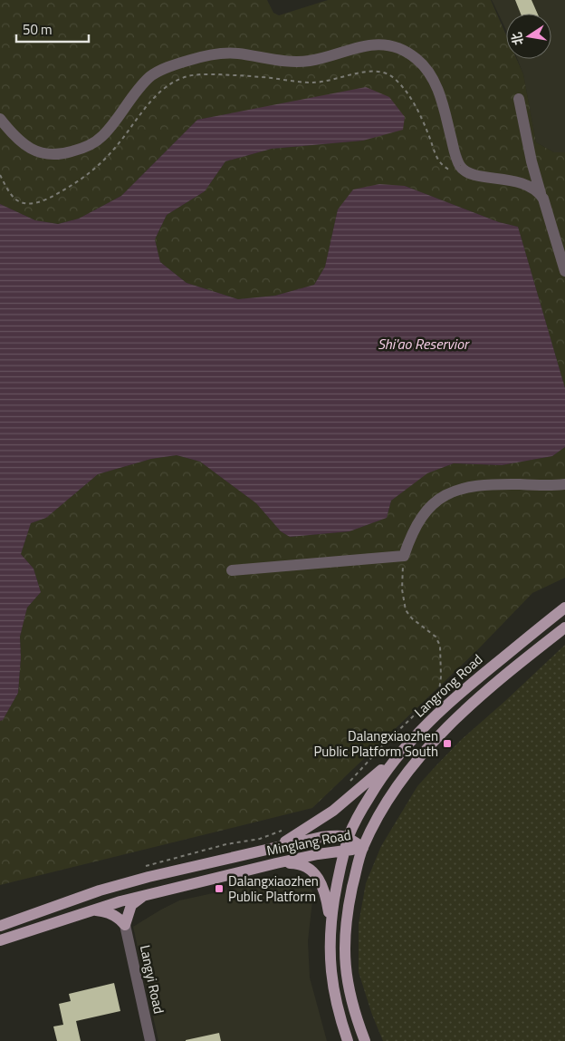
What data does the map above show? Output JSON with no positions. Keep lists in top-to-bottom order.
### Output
{
  "streets": {
    "main road": ["Langrong Road", "Minglang Road"],
    "street": ["Langyi Road"]
  },
  "crossings": [
    ["Langrong Road", "Minglang Road"]
  ],
  "water": ["Shi'ao Reservior"],
  "places": {
    "transit": ["Dalangxiaozhen Public Platform South", "Dalangxiaozhen Public Platform"]
  },
  "scale_bar": "50 m",
  "north": "left"
}
